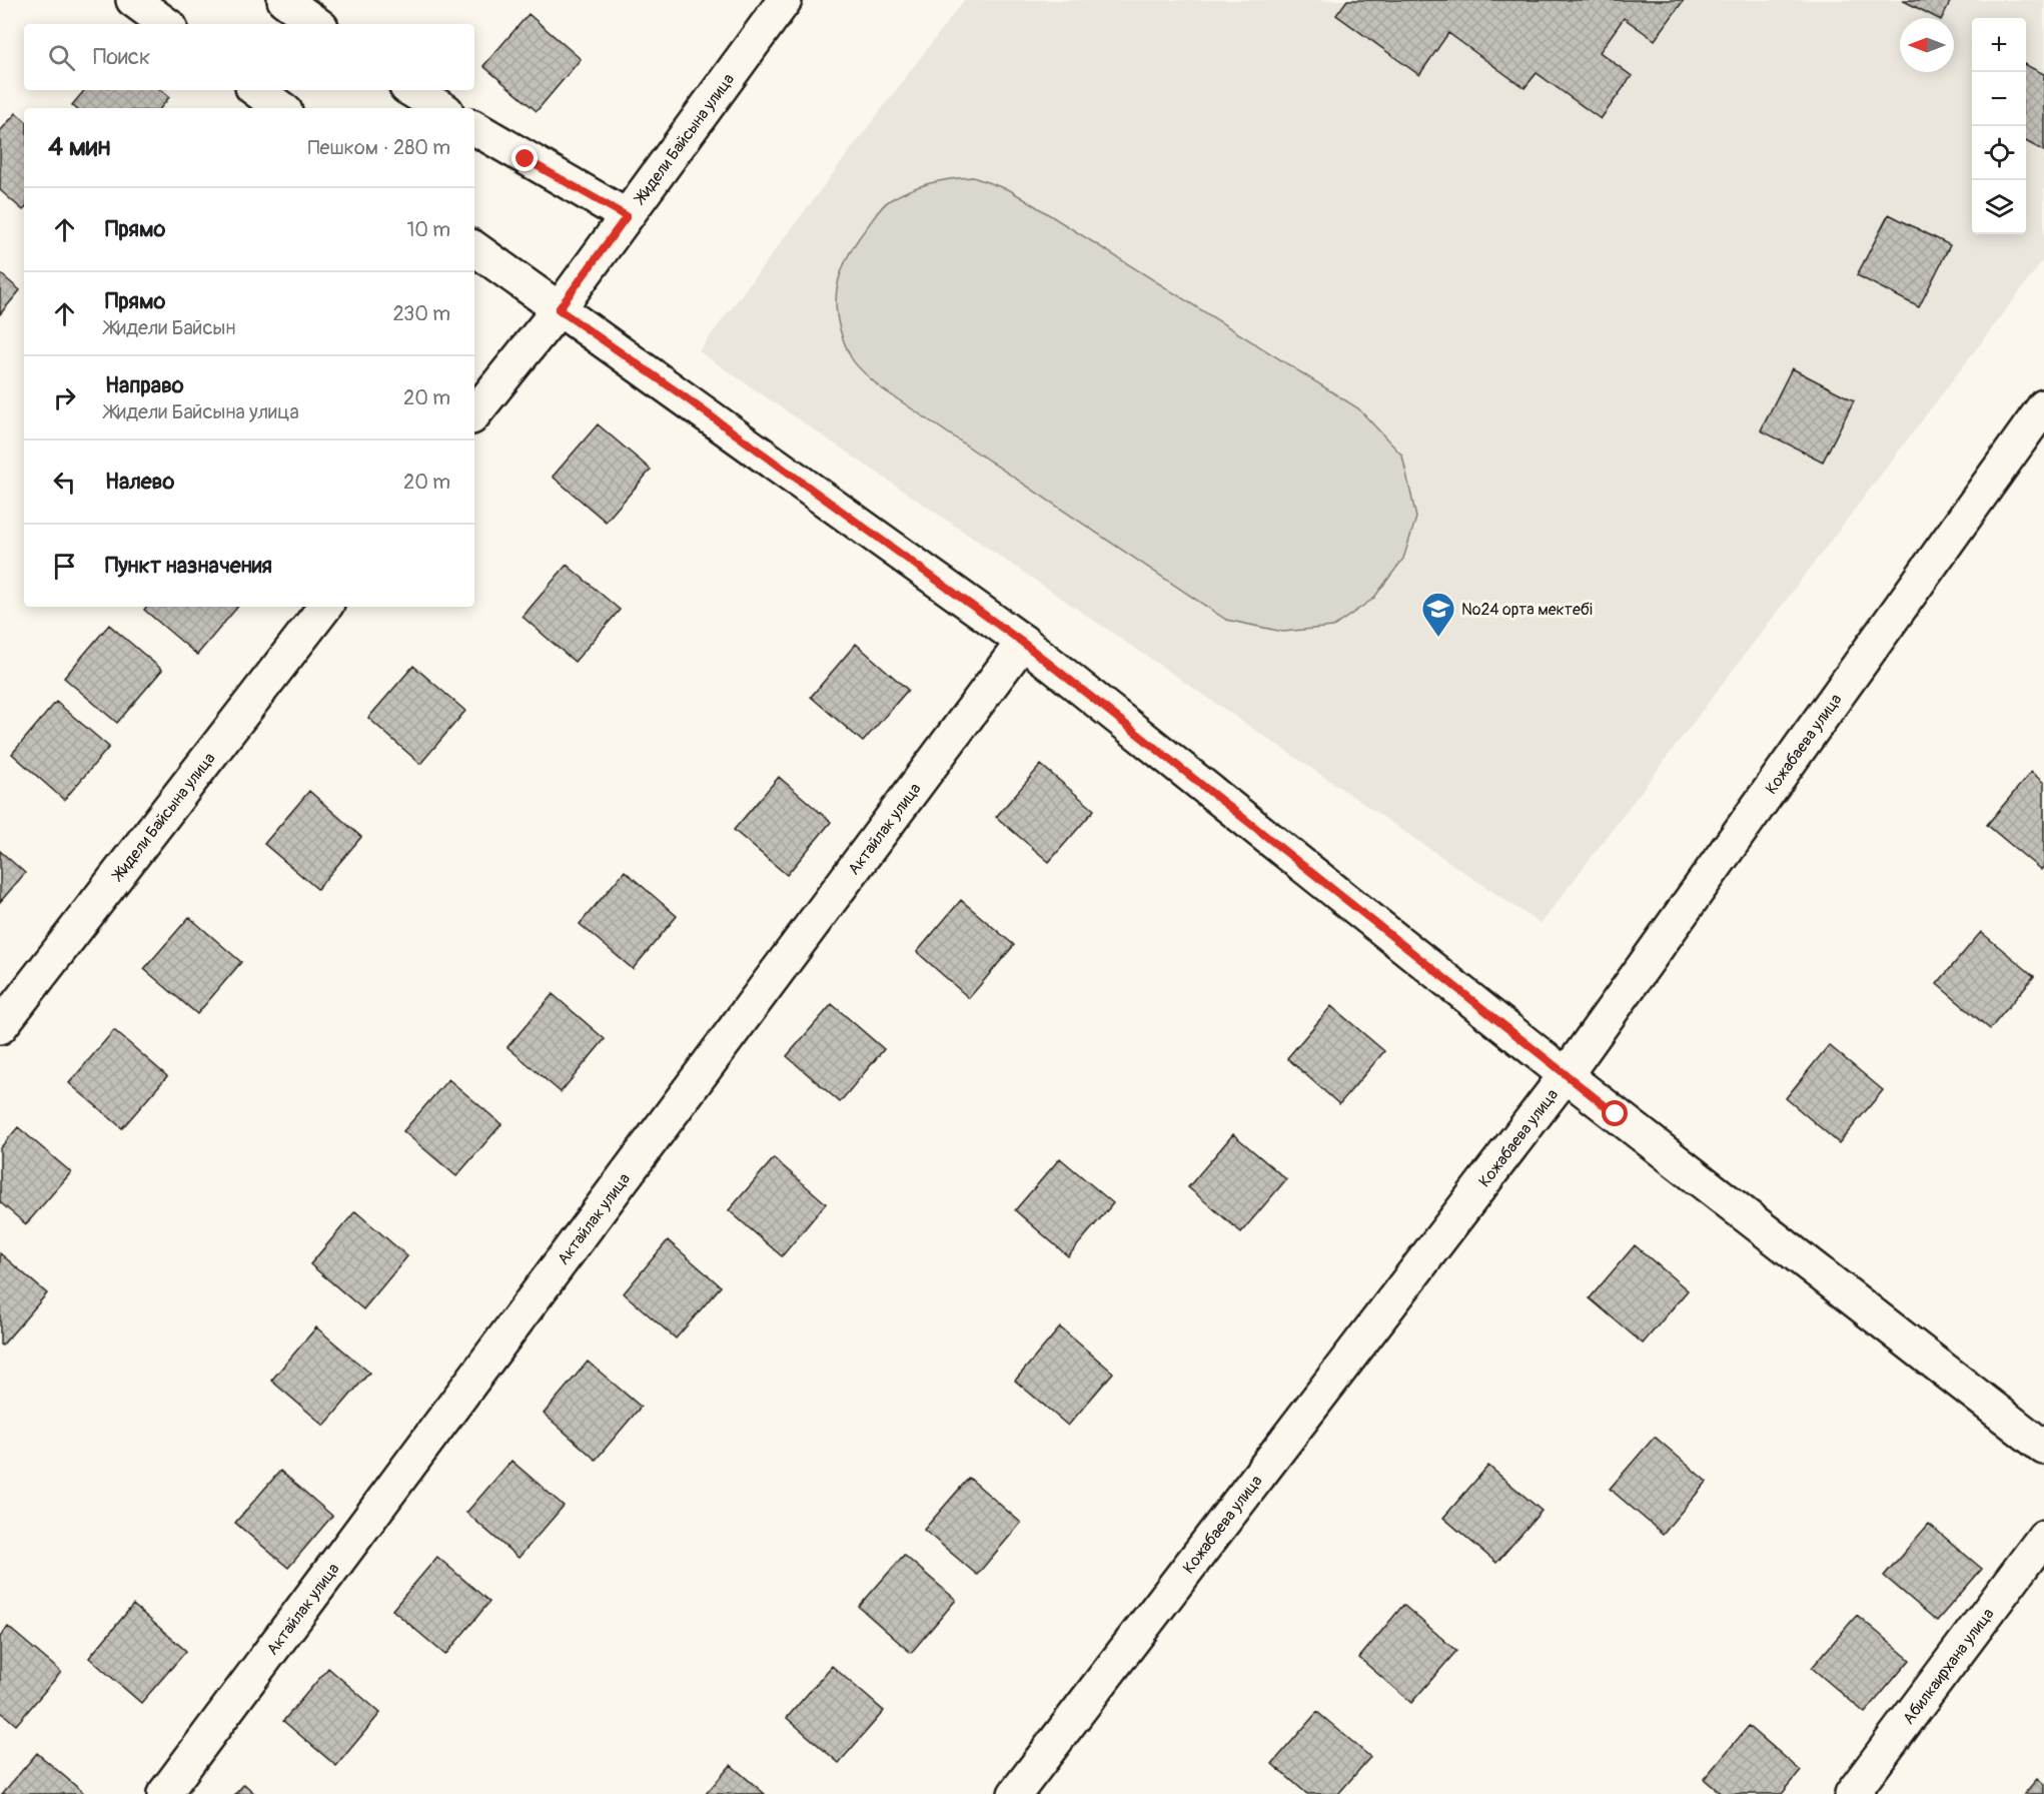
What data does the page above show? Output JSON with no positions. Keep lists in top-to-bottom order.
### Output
{
  "streets": {
    "street": [
      "Жидели Байсына улица",
      "Кожабаева улица",
      "Актайлак улица",
      "Абилкаирхана улица"
    ]
  },
  "places": {
    "school or university": ["№24 орта мектебі"]
  },
  "north": "left",
  "page": {
    "map_buttons": ["+", "−"],
    "search": "Поиск",
    "heading": ["4 мин", "Пешком · 280 m"],
    "list": [
      ["Прямо", "10 m"],
      ["Прямо", "Жидели Байсын", "230 m"],
      ["Направо", "Жидели Байсына улица", "20 m"],
      ["Налево", "20 m"],
      "Пункт назначения"
    ]
  }
}
